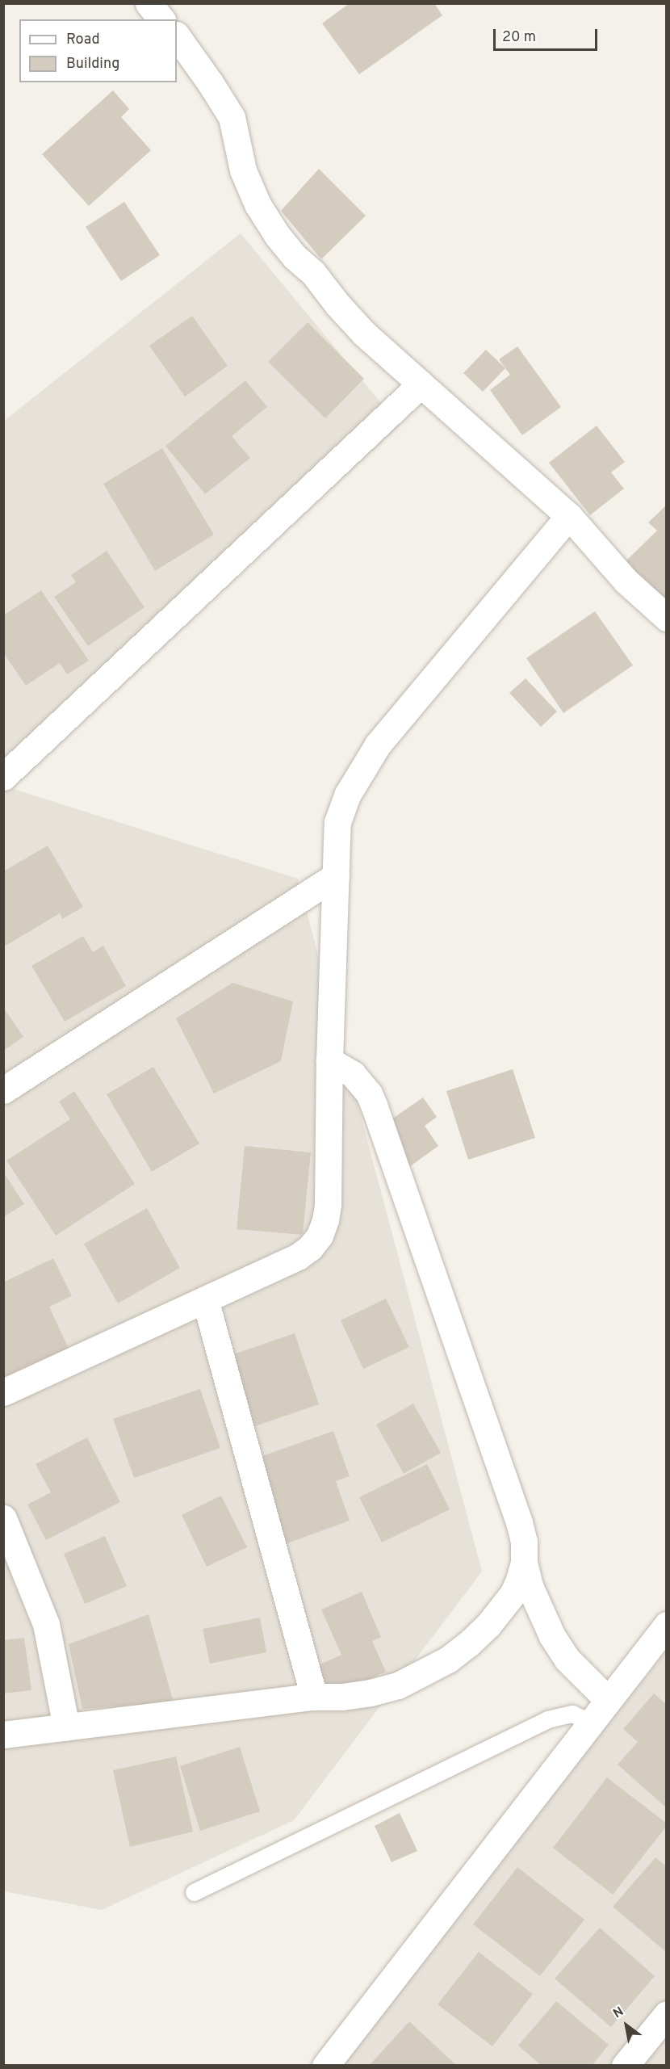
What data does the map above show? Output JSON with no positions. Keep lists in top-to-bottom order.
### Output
{
  "legend": ["Road", "Building"],
  "scale_bar": "20 m",
  "north": "top left"
}
